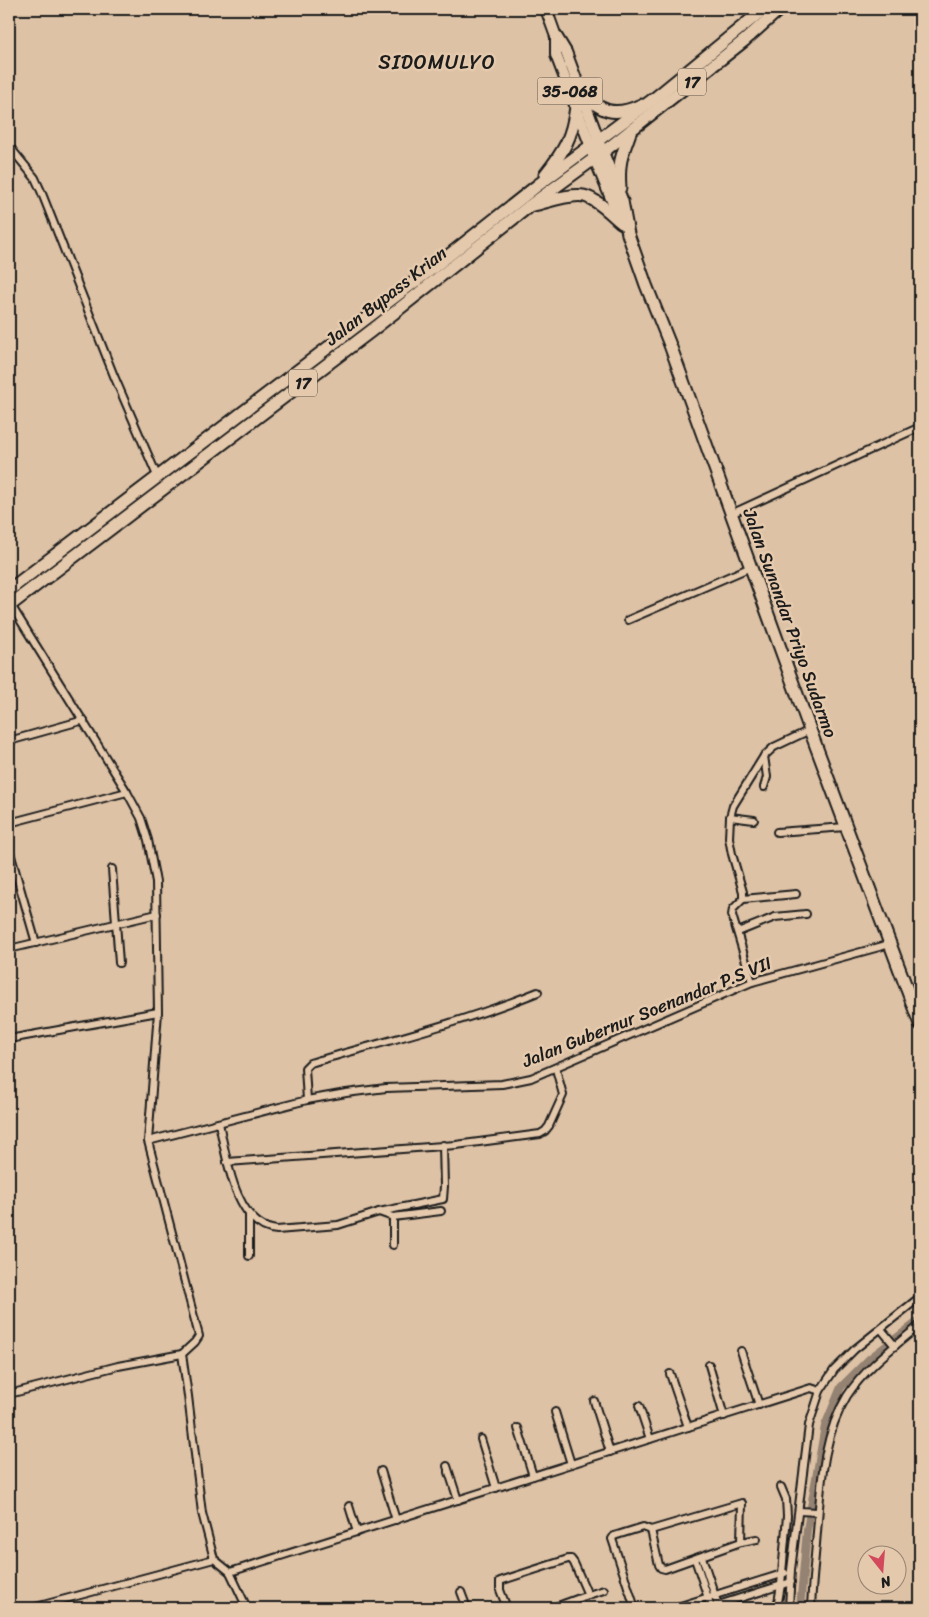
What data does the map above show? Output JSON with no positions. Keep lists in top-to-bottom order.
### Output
{
  "streets": {
    "highway": ["17", "Jalan Bypass Krian", "Jalan Sunandar Priyo Sudarmo"],
    "main road": ["35-068"],
    "street": ["Jalan Gubernur Soenandar P.S VII"]
  },
  "crossings": [
    ["Jalan Bypass Krian", "Jalan Sunandar Priyo Sudarmo"],
    ["Jalan Sunandar Priyo Sudarmo", "Jalan Gubernur Soenandar P.S VII"]
  ],
  "districts": ["SIDOMULYO"],
  "north": "bottom"
}
